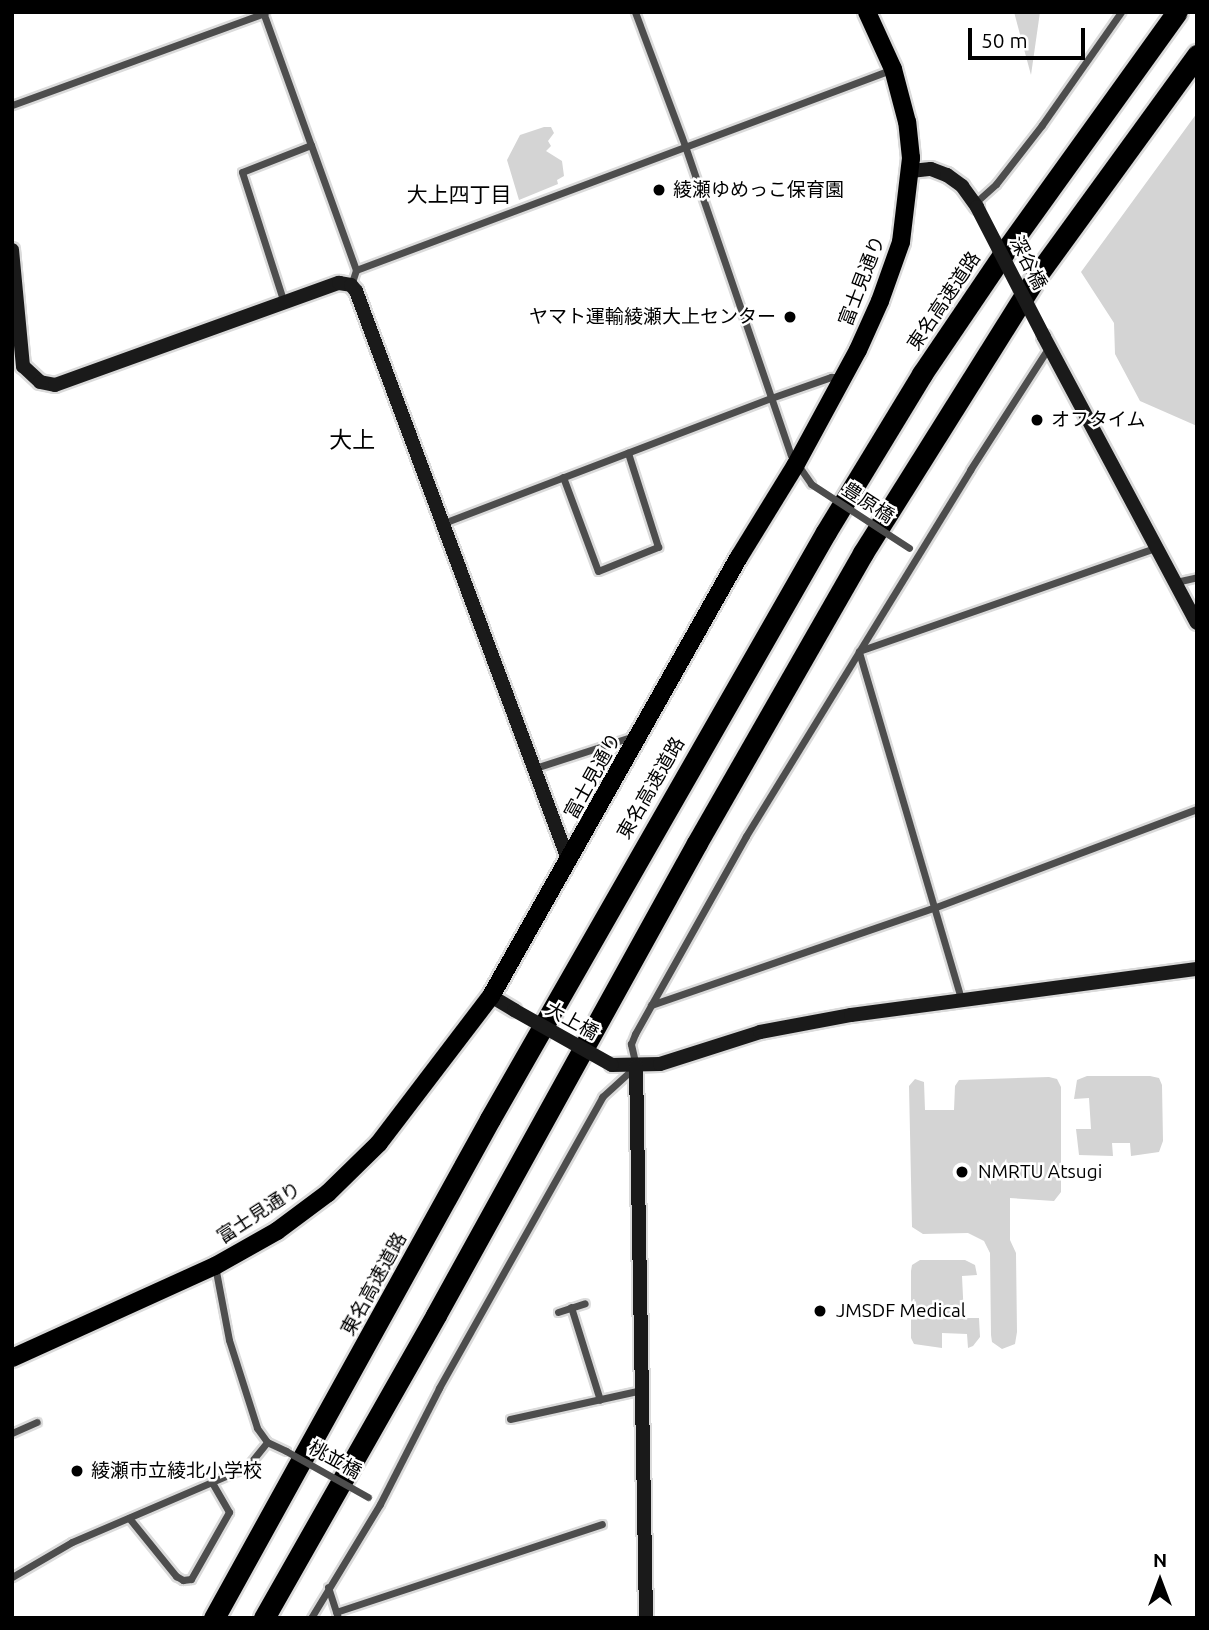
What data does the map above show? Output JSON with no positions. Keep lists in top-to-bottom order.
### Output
{
  "streets": {
    "highway": ["東名高速道路"],
    "main road": ["富士見通り"],
    "street": [
      "深谷橋",
      "豊原橋",
      "大上橋",
      "桃並橋"
    ]
  },
  "crossings": [
    ["深谷橋", "富士見通り"],
    ["富士見通り", "豊原橋"],
    ["富士見通り", "大上橋"]
  ],
  "districts": ["大上四丁目", "大上"],
  "places": [
    "綾瀬ゆめっこ保育園",
    "ヤマト運輸綾瀬大上センター",
    "オフタイム",
    "NMRTU Atsugi",
    "JMSDF Medical",
    "綾瀬市立綾北小学校"
  ],
  "scale_bar": "50 m",
  "north": "top"
}
